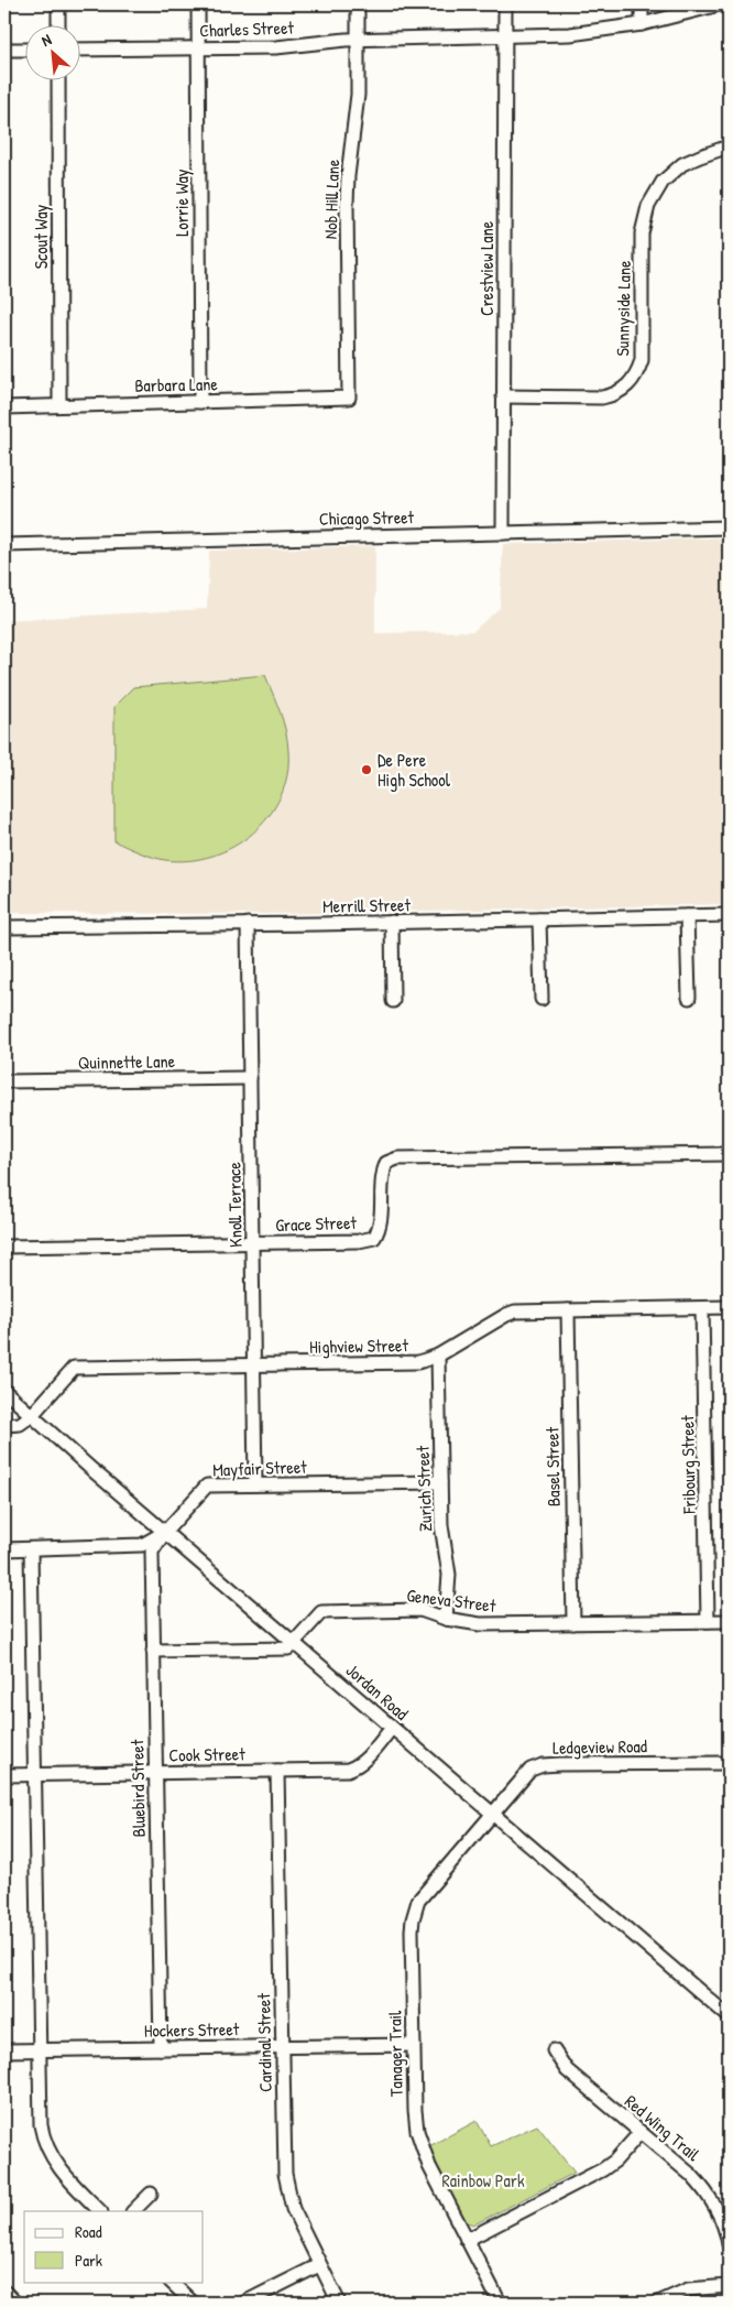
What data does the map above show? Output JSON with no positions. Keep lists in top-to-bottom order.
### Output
{
  "streets": {
    "street": [
      "Charles Street",
      "Nob Hill Lane",
      "Lorrie Way",
      "Scout Way",
      "Crestview Lane",
      "Sunnyside Lane",
      "Barbara Lane",
      "Chicago Street",
      "Merrill Street",
      "Quinnette Lane",
      "Knoll Terrace",
      "Grace Street",
      "Highview Street",
      "Fribourg Street",
      "Basel Street",
      "Mayfair Street",
      "Zurich Street",
      "Geneva Street",
      "Jordan Road",
      "Ledgeview Road",
      "Cook Street",
      "Bluebird Street",
      "Hockers Street",
      "Cardinal Street",
      "Tanager Trail",
      "Red Wing Trail"
    ]
  },
  "crossings": [
    ["Charles Street", "Nob Hill Lane"],
    ["Charles Street", "Lorrie Way"],
    ["Charles Street", "Crestview Lane"],
    ["Nob Hill Lane", "Barbara Lane"],
    ["Lorrie Way", "Barbara Lane"],
    ["Scout Way", "Barbara Lane"],
    ["Crestview Lane", "Sunnyside Lane"],
    ["Crestview Lane", "Chicago Street"],
    ["Merrill Street", "Knoll Terrace"],
    ["Quinnette Lane", "Knoll Terrace"],
    ["Knoll Terrace", "Grace Street"],
    ["Knoll Terrace", "Highview Street"],
    ["Knoll Terrace", "Mayfair Street"],
    ["Highview Street", "Fribourg Street"],
    ["Highview Street", "Basel Street"],
    ["Highview Street", "Zurich Street"],
    ["Highview Street", "Jordan Road"],
    ["Fribourg Street", "Geneva Street"],
    ["Basel Street", "Geneva Street"],
    ["Mayfair Street", "Zurich Street"],
    ["Mayfair Street", "Jordan Road"],
    ["Mayfair Street", "Bluebird Street"],
    ["Zurich Street", "Geneva Street"],
    ["Geneva Street", "Jordan Road"],
    ["Jordan Road", "Ledgeview Road"],
    ["Jordan Road", "Cook Street"],
    ["Jordan Road", "Bluebird Street"],
    ["Jordan Road", "Tanager Trail"],
    ["Ledgeview Road", "Tanager Trail"],
    ["Cook Street", "Bluebird Street"],
    ["Cook Street", "Cardinal Street"],
    ["Bluebird Street", "Hockers Street"],
    ["Hockers Street", "Cardinal Street"],
    ["Hockers Street", "Tanager Trail"]
  ],
  "parks": ["Rainbow Park"],
  "places": ["De Pere High School"],
  "legend": ["Road", "Park"],
  "north": "top left"
}
